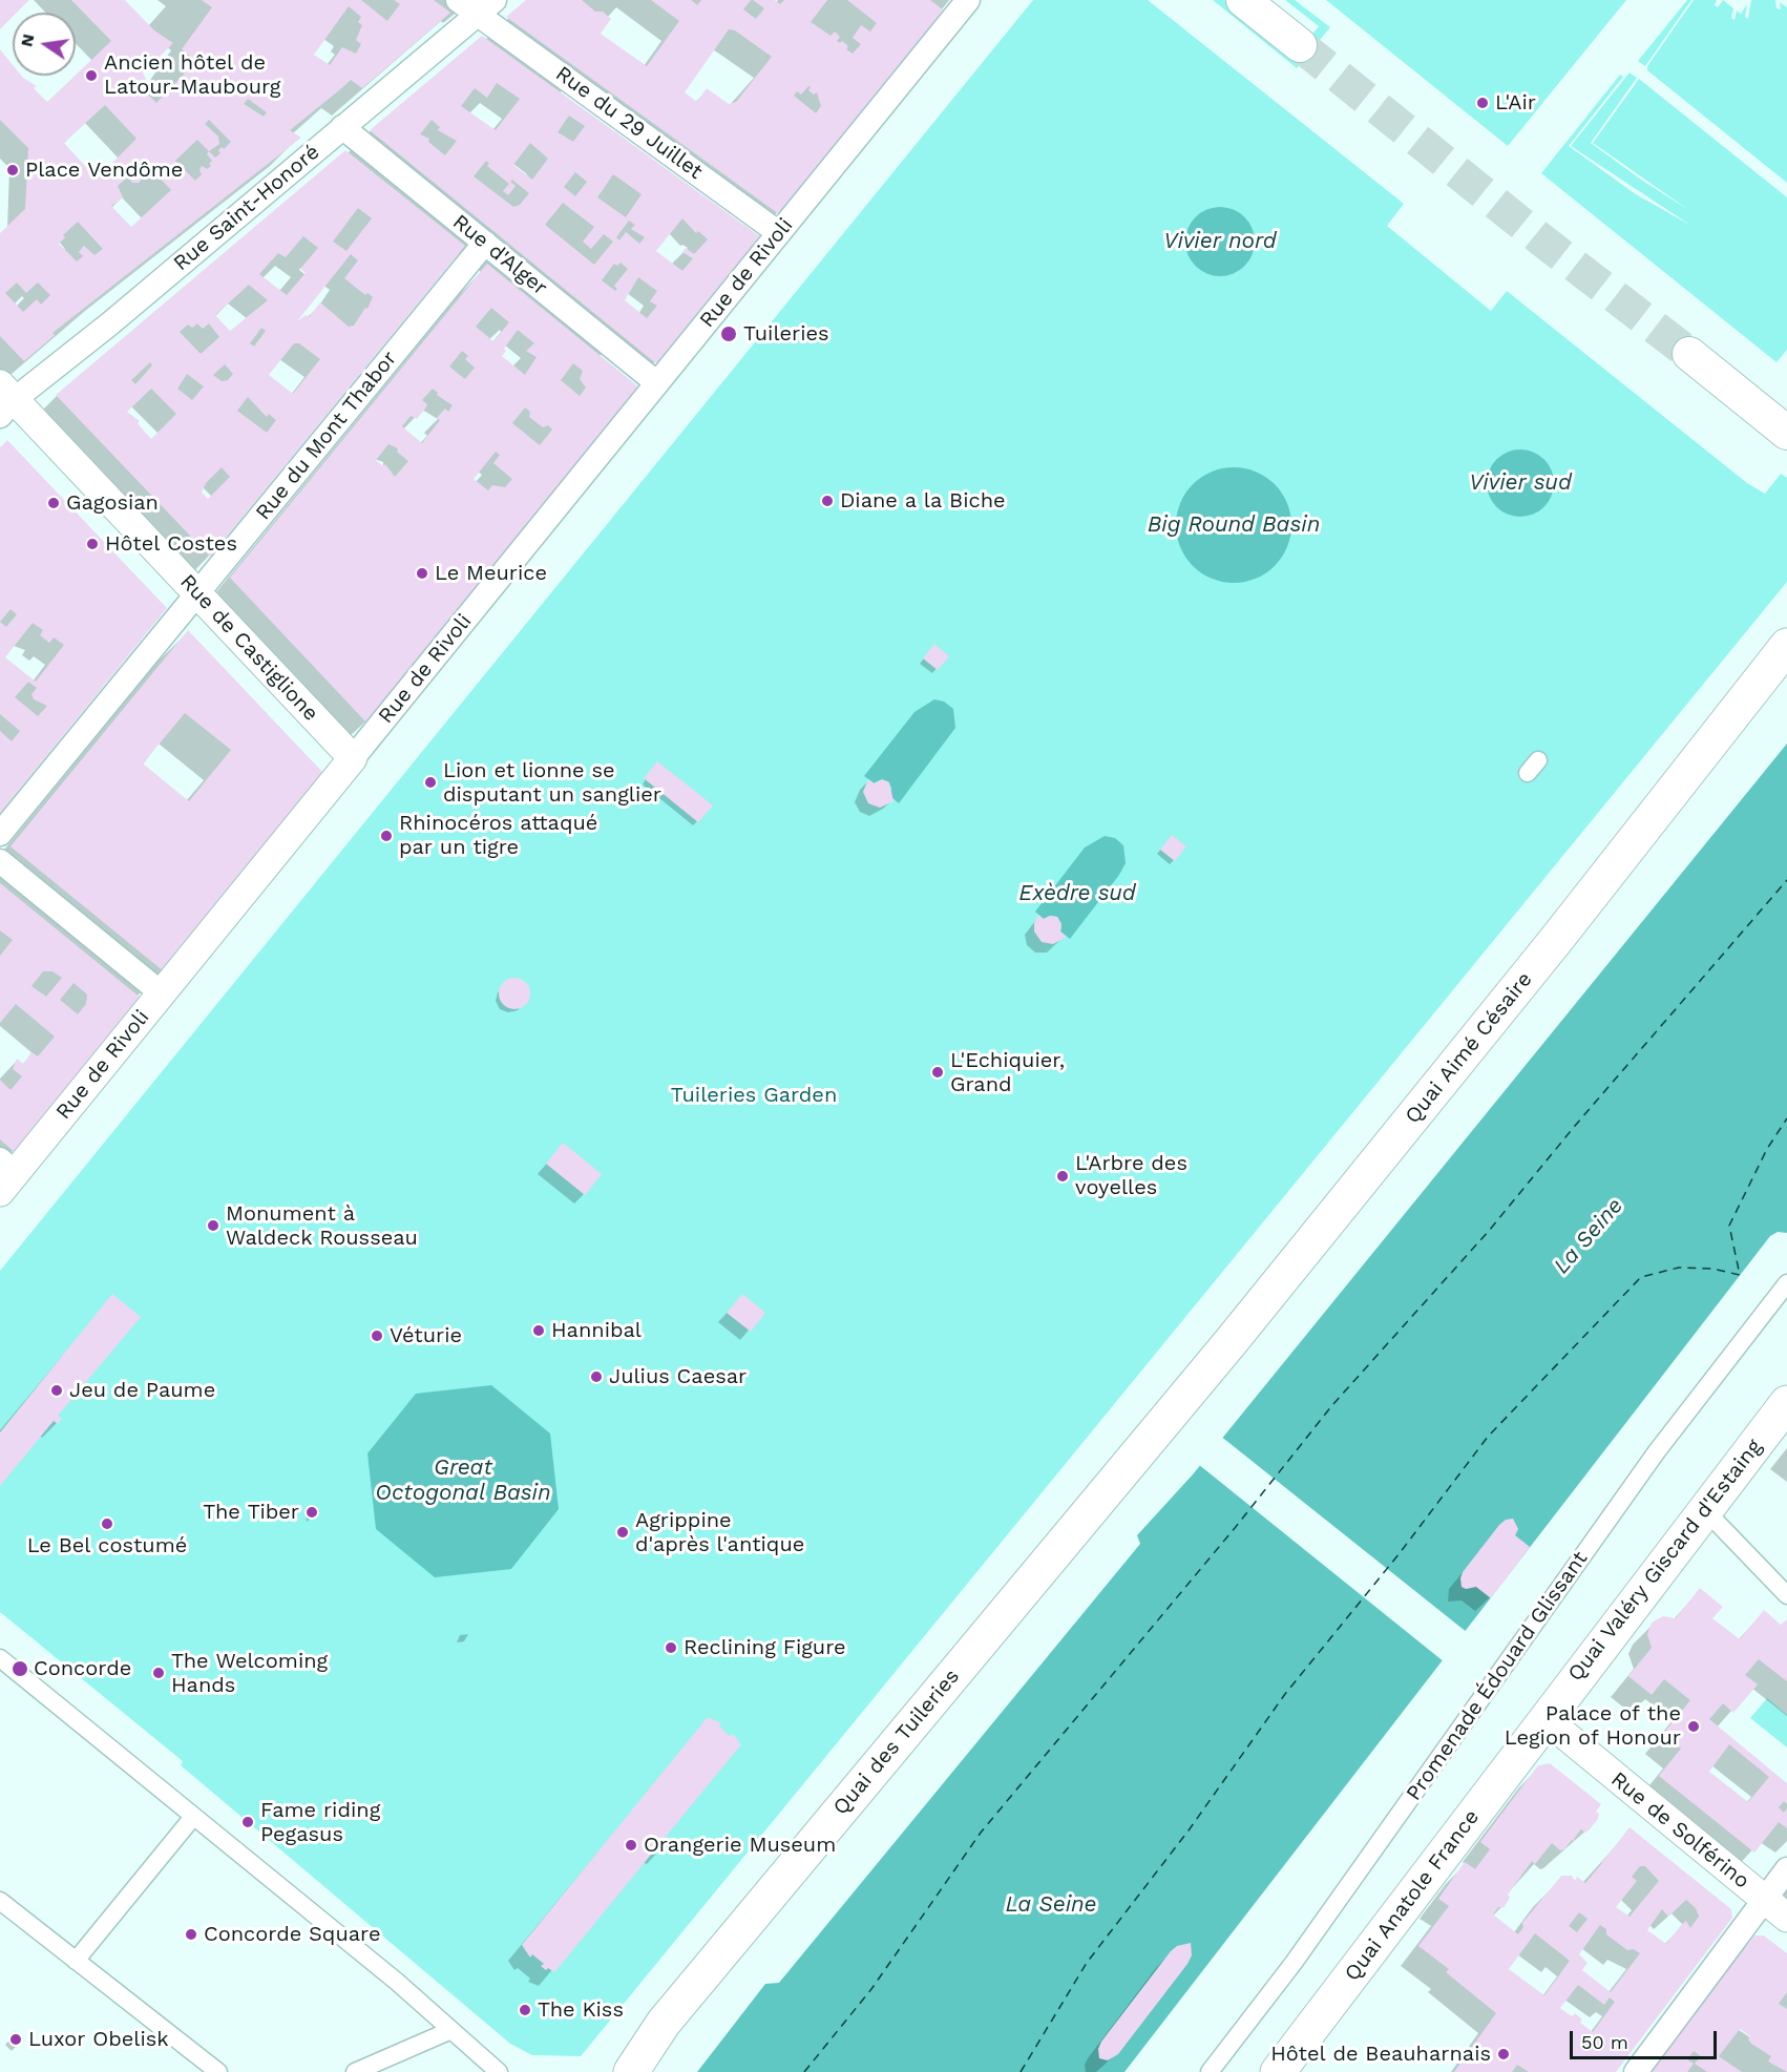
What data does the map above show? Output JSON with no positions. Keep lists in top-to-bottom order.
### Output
{
  "streets": {
    "main road": [
      "Quai Aimé Césaire",
      "Quai Valéry Giscard d'Estaing",
      "Quai des Tuileries",
      "Quai Anatole France"
    ],
    "street": [
      "Rue du 29 Juillet",
      "Rue Saint-Honoré",
      "Rue d'Alger",
      "Rue de Rivoli",
      "Rue du Mont Thabor",
      "Rue de Castiglione",
      "Promenade Édouard Glissant",
      "Rue de Solférino"
    ]
  },
  "crossings": [
    ["Rue du 29 Juillet", "Rue Saint-Honoré"],
    ["Rue du 29 Juillet", "Rue de Rivoli"],
    ["Rue Saint-Honoré", "Rue d'Alger"],
    ["Rue Saint-Honoré", "Rue de Castiglione"],
    ["Rue d'Alger", "Rue de Rivoli"],
    ["Rue d'Alger", "Rue du Mont Thabor"],
    ["Rue de Rivoli", "Rue de Castiglione"],
    ["Rue du Mont Thabor", "Rue de Castiglione"],
    ["Quai Aimé Césaire", "Quai des Tuileries"],
    ["Quai Valéry Giscard d'Estaing", "Rue de Solférino"],
    ["Quai Valéry Giscard d'Estaing", "Quai Anatole France"],
    ["Rue de Solférino", "Quai Anatole France"]
  ],
  "water": [
    "Vivier nord",
    "Vivier sud",
    "Big Round Basin",
    "Exèdre sud",
    "La Seine",
    "Great Octogonal Basin"
  ],
  "parks": ["Tuileries Garden"],
  "places": [
    "Ancien hôtel de Latour-Maubourg",
    "L'Air",
    "Place Vendôme",
    "Tuileries",
    "Diane a la Biche",
    "Gagosian",
    "Hôtel Costes",
    "Le Meurice",
    "Lion et lionne se disputant un sanglier",
    "Rhinocéros attaqué par un tigre",
    "L'Echiquier, Grand",
    "L'Arbre des voyelles",
    "Monument à Waldeck Rousseau",
    "Hannibal",
    "Véturie",
    "Julius Caesar",
    "Jeu de Paume",
    "The Tiber",
    "Le Bel costumé",
    "Agrippine d'après l'antique",
    "Reclining Figure",
    "Concorde",
    "The Welcoming Hands",
    "Palace of the Legion of Honour",
    "Fame riding Pegasus",
    "Orangerie Museum",
    "Concorde Square",
    "The Kiss",
    "Luxor Obelisk",
    "Hôtel de Beauharnais"
  ],
  "scale_bar": "50 m",
  "north": "left"
}
